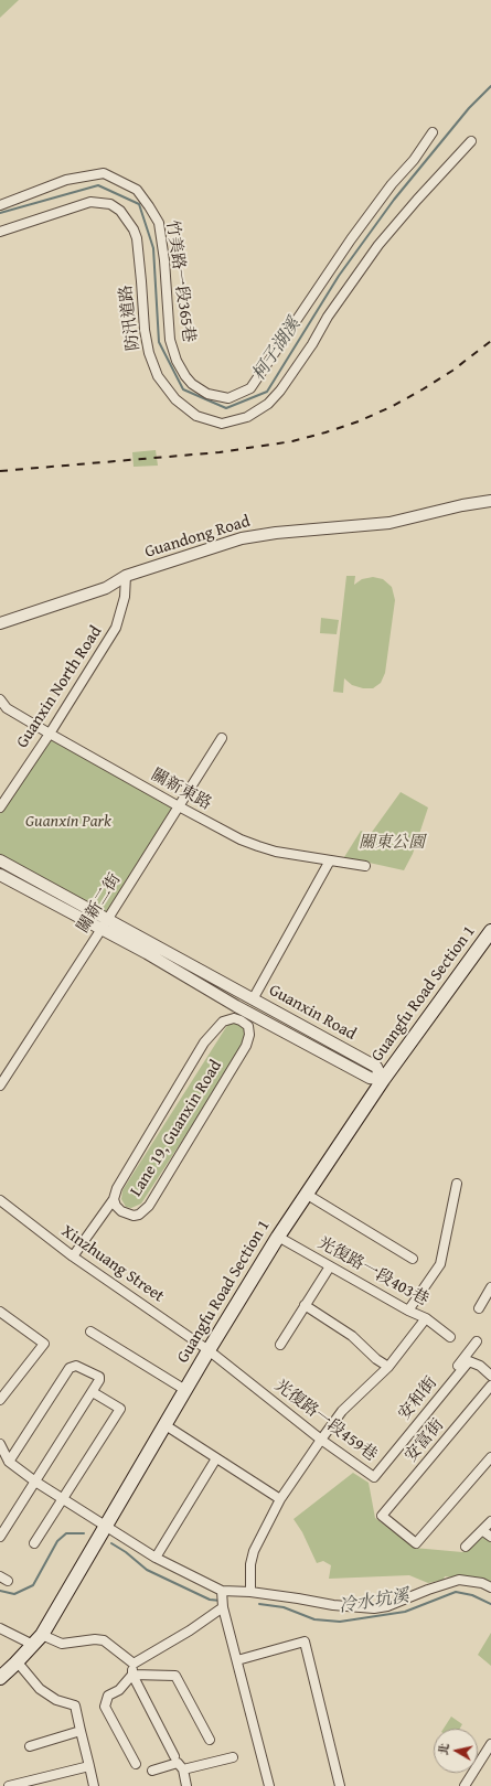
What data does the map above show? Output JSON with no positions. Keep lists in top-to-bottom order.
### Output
{
  "streets": {
    "main road": ["Guangfu Road Section 1"],
    "street": [
      "竹美路一段365巷",
      "防汛道路",
      "Guandong Road",
      "Guanxin North Road",
      "關新東路",
      "關新二街",
      "Guanxin Road",
      "Lane 19, Guanxin Road",
      "Xinzhuang Street",
      "光復路一段403巷",
      "安和街",
      "光復路一段459巷",
      "安富街"
    ]
  },
  "crossings": [
    ["Guandong Road", "Guanxin North Road"],
    ["Guanxin North Road", "關新東路"],
    ["關新東路", "關新二街"],
    ["關新二街", "Guanxin Road"],
    ["Guangfu Road Section 1", "Guanxin Road"],
    ["Guangfu Road Section 1", "Xinzhuang Street"],
    ["Guangfu Road Section 1", "光復路一段403巷"],
    ["Guangfu Road Section 1", "光復路一段459巷"],
    ["Guanxin Road", "Lane 19, Guanxin Road"],
    ["Lane 19, Guanxin Road", "Xinzhuang Street"],
    ["Xinzhuang Street", "光復路一段459巷"],
    ["安和街", "光復路一段459巷"]
  ],
  "water": ["柯子湖溪", "冷水坑溪"],
  "parks": ["Guanxin Park", "關東公園"],
  "north": "left"
}
